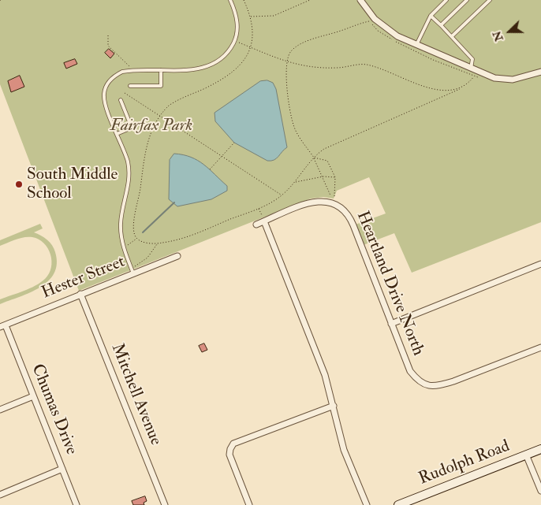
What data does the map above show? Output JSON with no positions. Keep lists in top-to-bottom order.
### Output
{
  "streets": {
    "street": [
      "Hester Street",
      "Heartland Drive North",
      "Mitchell Avenue",
      "Chumas Drive",
      "Rudolph Road"
    ]
  },
  "crossings": [
    ["Hester Street", "Mitchell Avenue"],
    ["Hester Street", "Chumas Drive"]
  ],
  "parks": ["Fairfax Park"],
  "places": ["South Middle School"],
  "north": "left"
}
